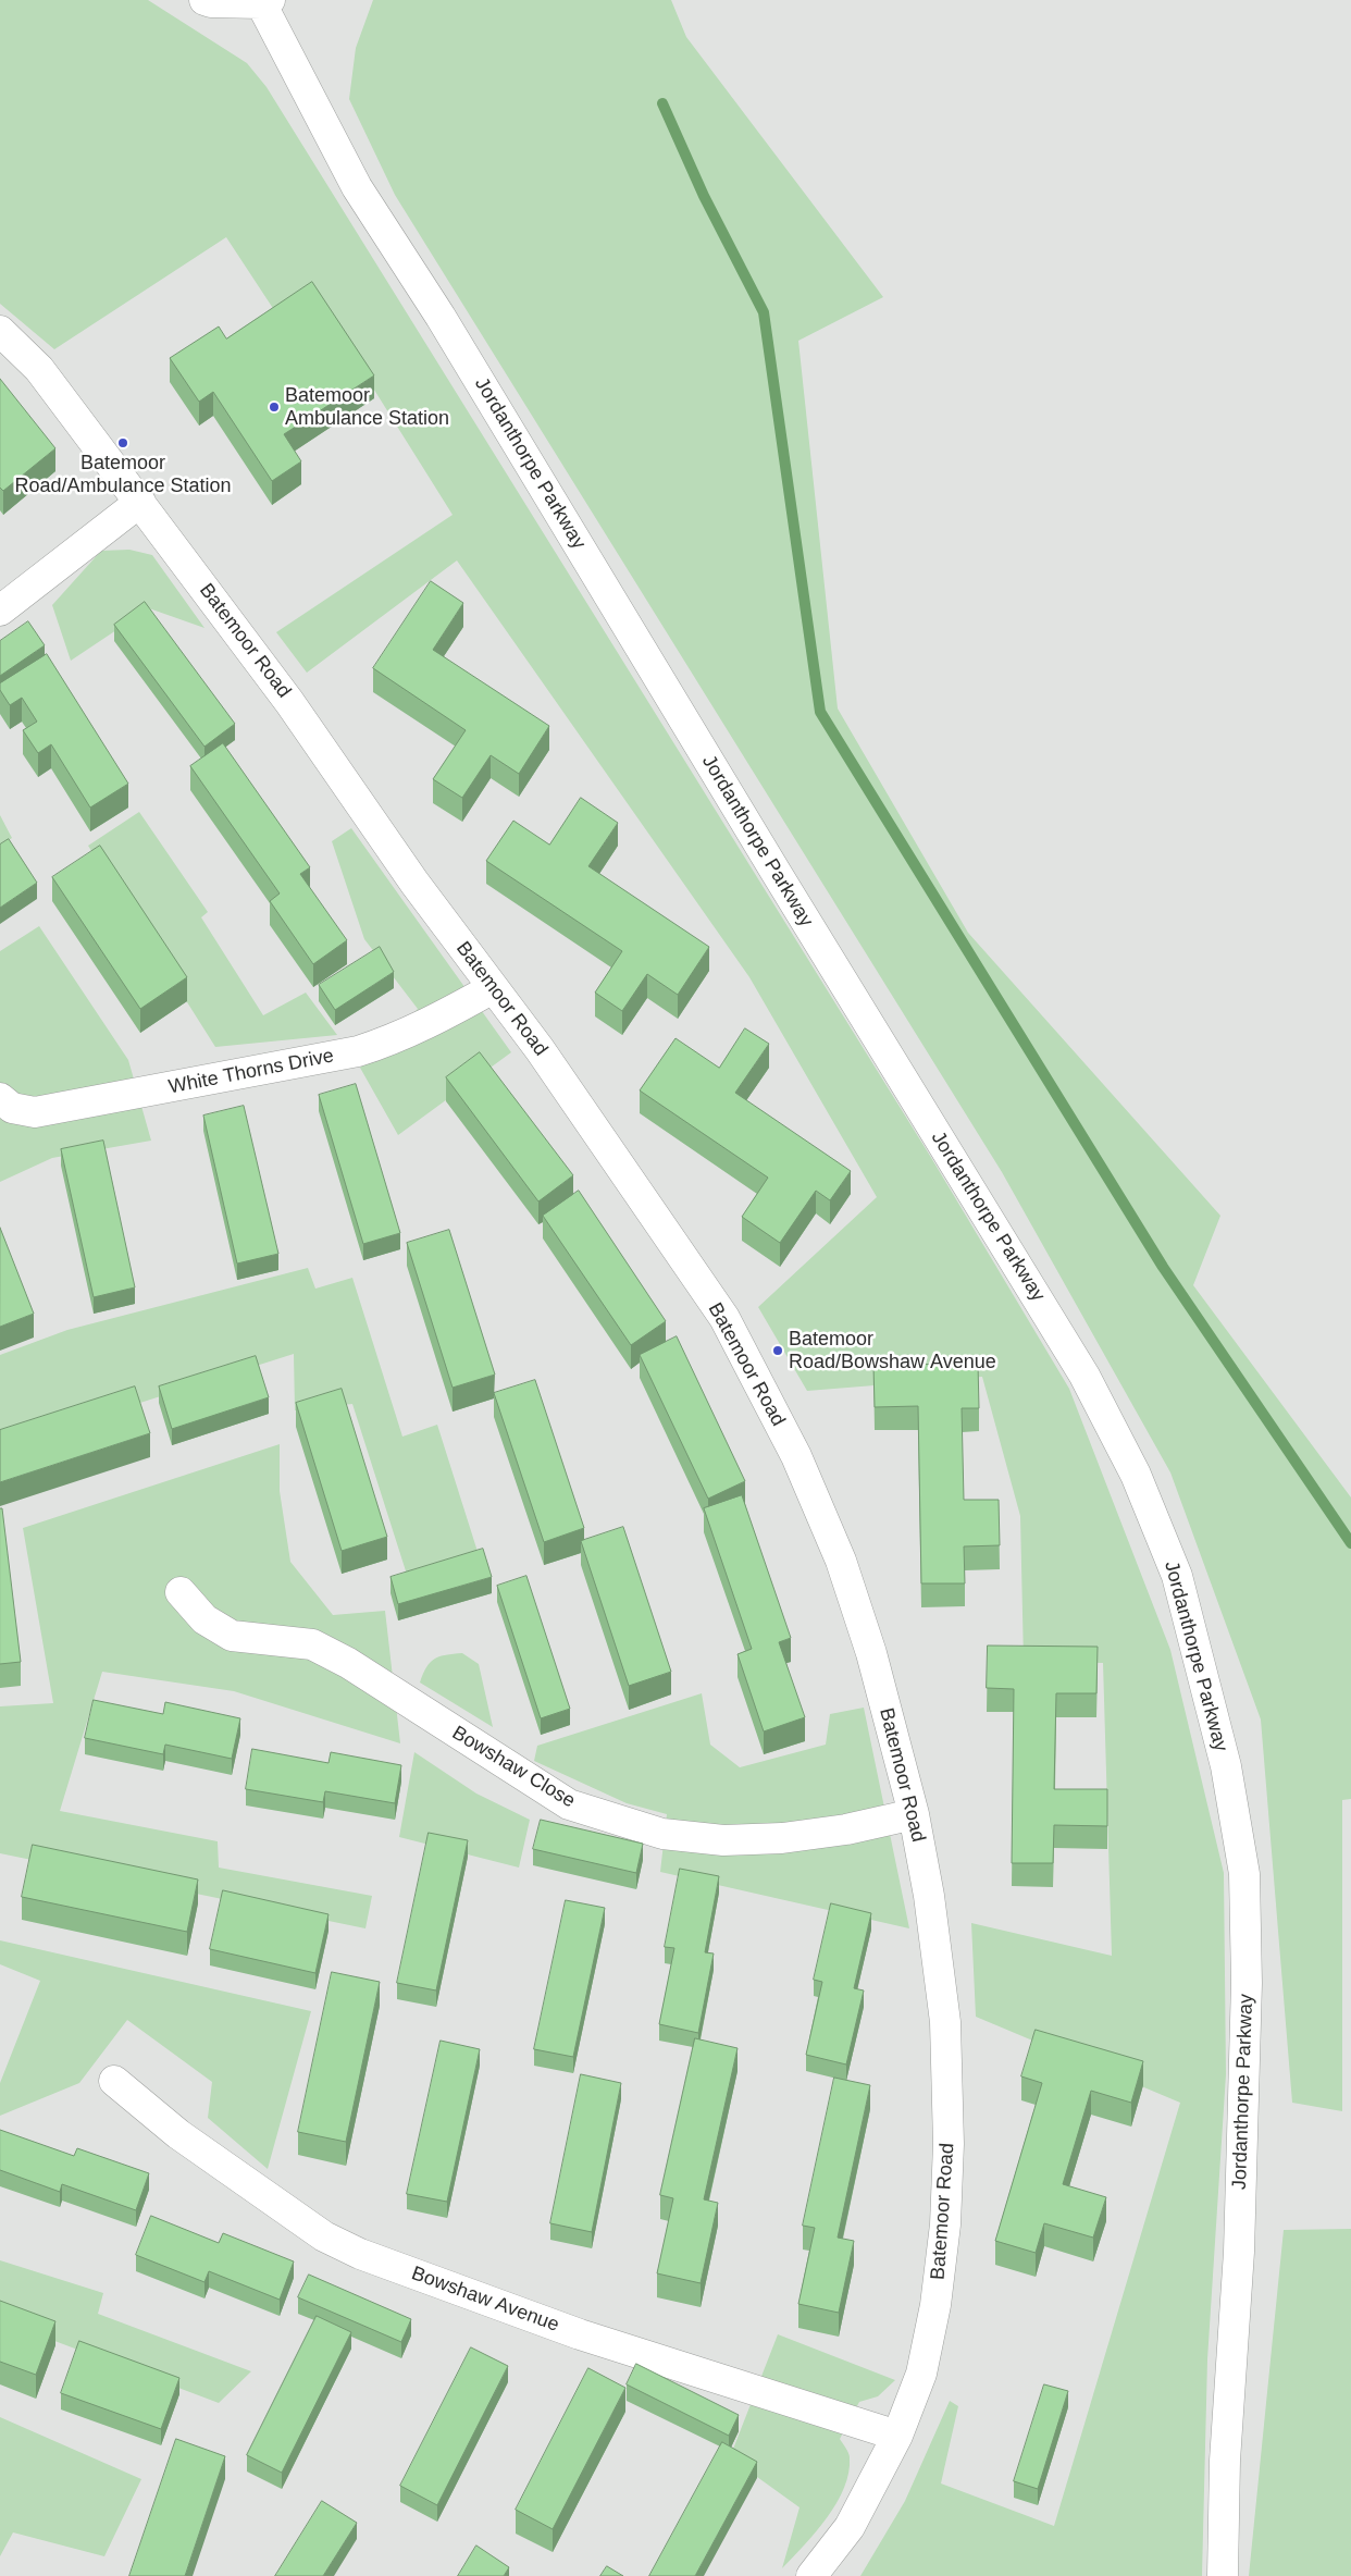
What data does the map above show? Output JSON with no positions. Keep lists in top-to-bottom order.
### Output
{
  "streets": {
    "street": [
      "Jordanthorpe Parkway",
      "Batemoor Road",
      "White Thorns Drive",
      "Bowshaw Close",
      "Bowshaw Avenue"
    ]
  },
  "crossings": [
    ["Batemoor Road", "White Thorns Drive"],
    ["Batemoor Road", "Bowshaw Close"],
    ["Batemoor Road", "Bowshaw Avenue"]
  ],
  "places": ["Batemoor Ambulance Station", "Batemoor Road/Ambulance Station", "Batemoor Road/Bowshaw Avenue"]
}
